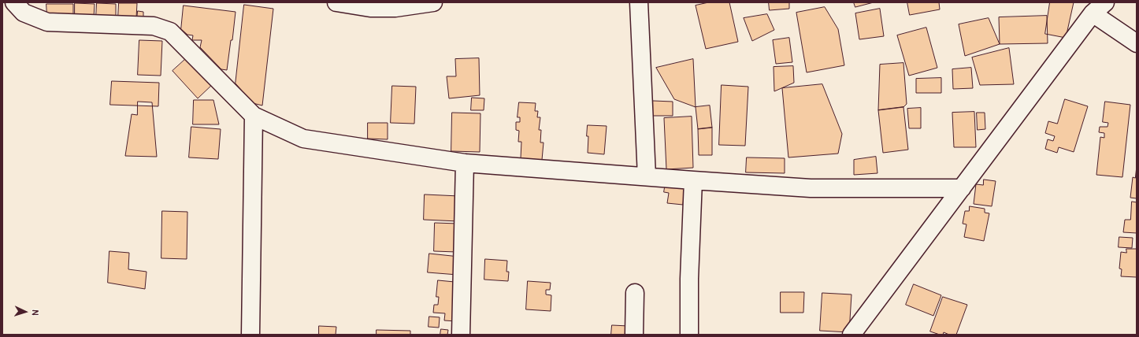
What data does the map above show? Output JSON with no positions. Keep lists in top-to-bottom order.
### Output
{
  "north": "right"
}
